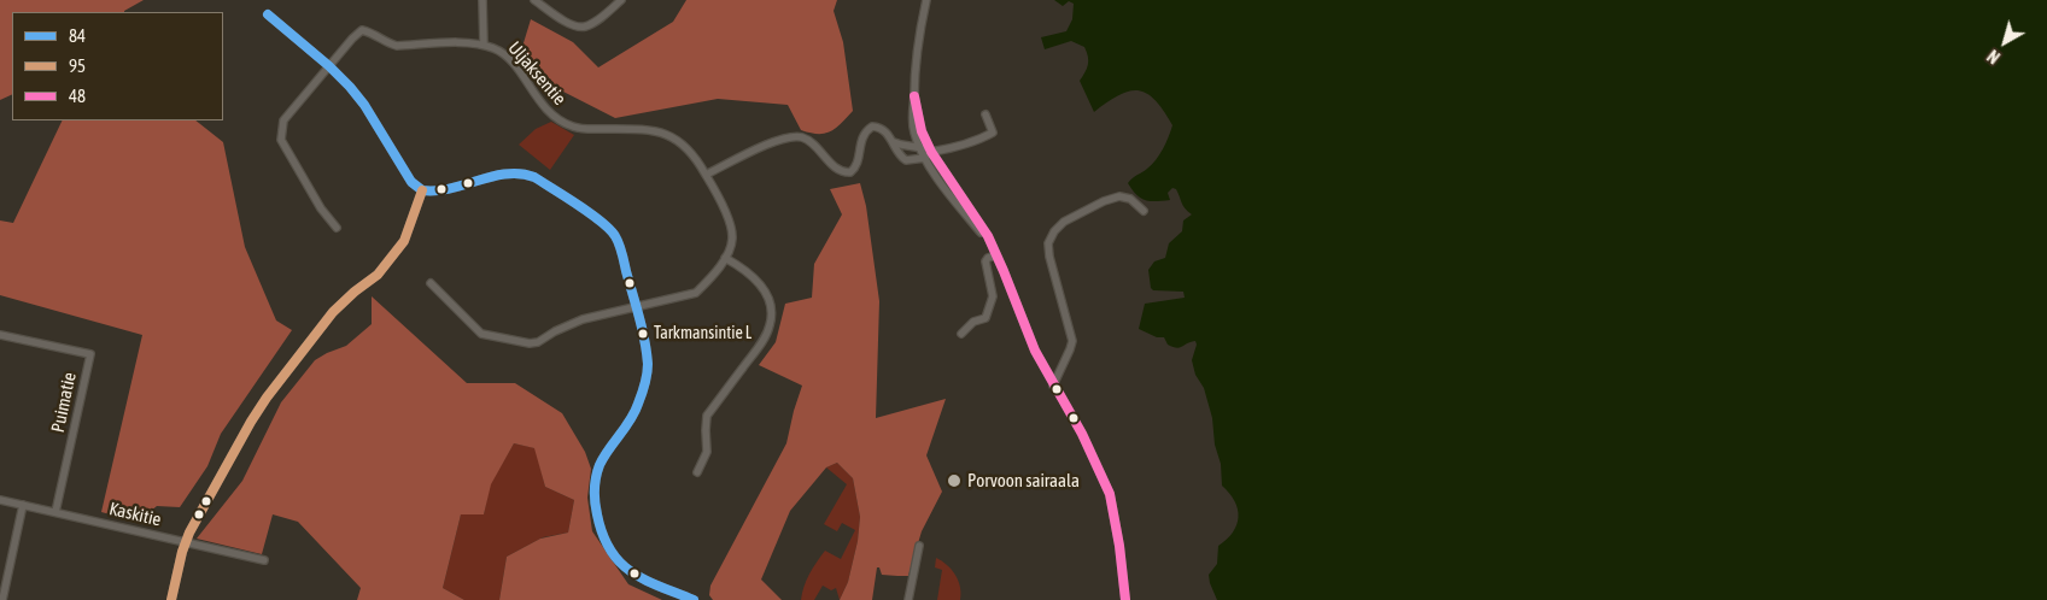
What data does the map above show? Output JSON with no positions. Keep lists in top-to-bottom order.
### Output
{
  "streets": {
    "street": ["Uljaksentie", "Puimatie", "Kaskitie"]
  },
  "crossings": [
    ["Puimatie", "Kaskitie"]
  ],
  "places": ["Tarkmansintie L", "Porvoon sairaala"],
  "lines": ["transit line 84", "transit line 48", "transit line 95"],
  "legend": ["84", "95", "48"],
  "north": "bottom left"
}
